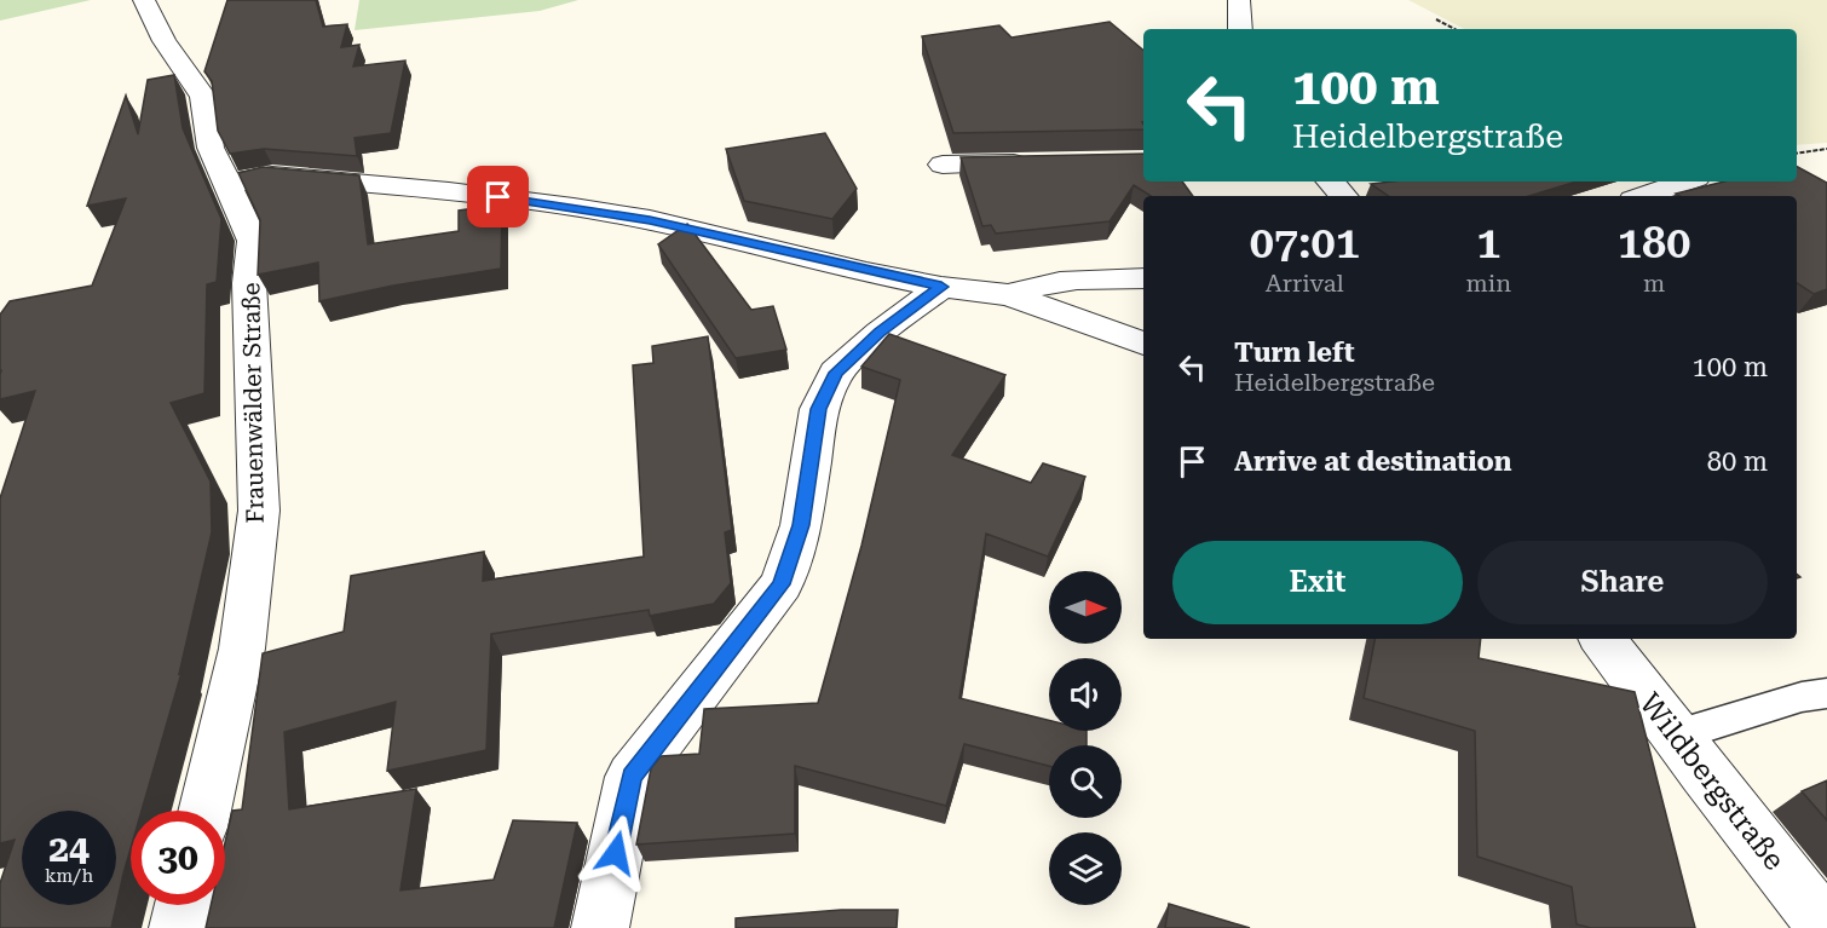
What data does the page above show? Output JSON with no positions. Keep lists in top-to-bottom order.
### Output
{
  "streets": {
    "street": ["Frauenwälder Straße", "Wildbergstraße"]
  },
  "north": "right",
  "page": {
    "turn": ["100 m", "Heidelbergstraße"],
    "eta": [
      "07:01",
      "Arrival",
      "1",
      "min",
      "180",
      "m"
    ],
    "list": [
      {
        "name": "Turn left",
        "note": "Heidelbergstraße",
        "value": "100 m"
      },
      {
        "name": "Arrive at destination",
        "value": "80 m"
      }
    ],
    "buttons": ["Exit", "Share"],
    "speed": "24 km/h",
    "limit": "30"
  }
}
